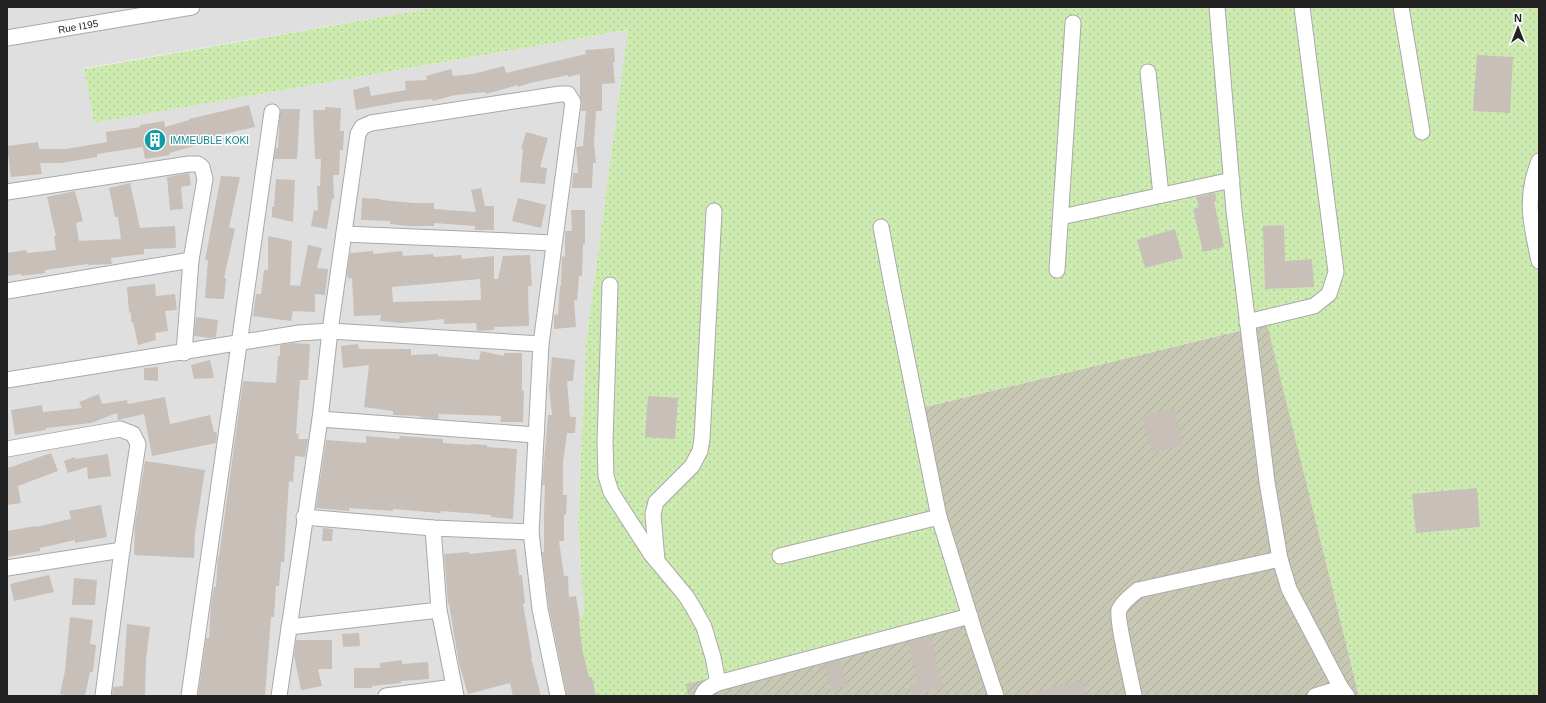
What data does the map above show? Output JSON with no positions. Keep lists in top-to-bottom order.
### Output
{
  "streets": {
    "street": ["Rue I195"]
  },
  "places": {
    "building": ["IMMEUBLE KOKI"]
  },
  "north": "top"
}
